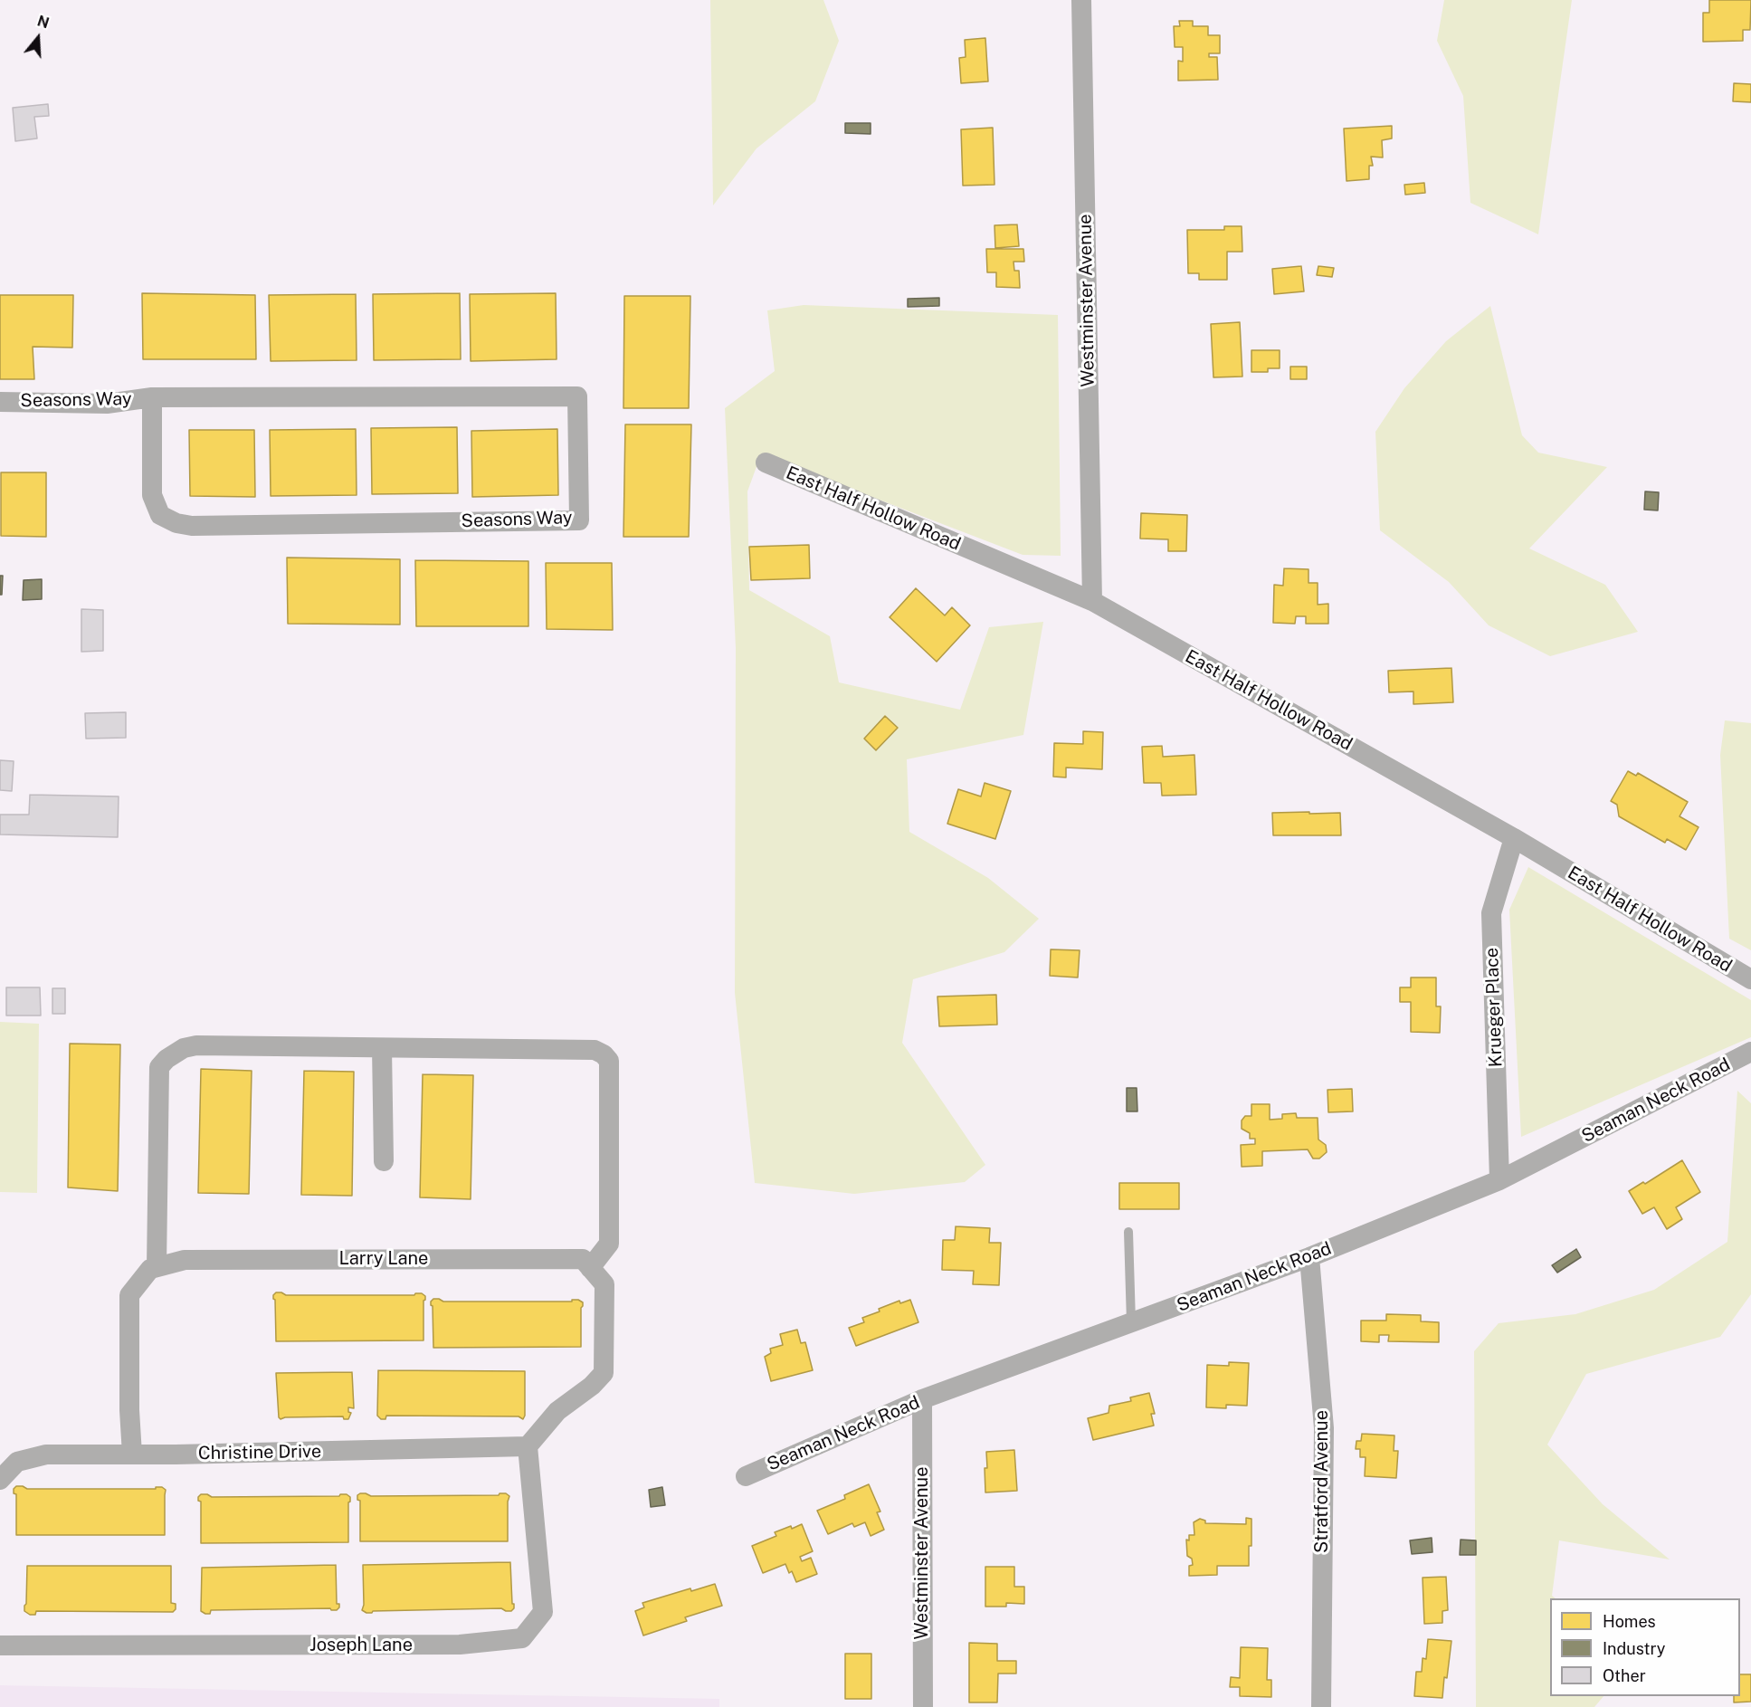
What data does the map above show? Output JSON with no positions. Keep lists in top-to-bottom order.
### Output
{
  "streets": {
    "street": [
      "Westminster Avenue",
      "Seasons Way",
      "East Half Hollow Road",
      "Krueger Place",
      "Seaman Neck Road",
      "Larry Lane",
      "Christine Drive",
      "Stratford Avenue",
      "Joseph Lane"
    ]
  },
  "crossings": [
    ["Westminster Avenue", "East Half Hollow Road"],
    ["Westminster Avenue", "Seaman Neck Road"],
    ["East Half Hollow Road", "Krueger Place"],
    ["Krueger Place", "Seaman Neck Road"],
    ["Seaman Neck Road", "Stratford Avenue"],
    ["Larry Lane", "Christine Drive"],
    ["Christine Drive", "Joseph Lane"]
  ],
  "legend": ["Homes", "Industry", "Other"],
  "north": "top"
}
